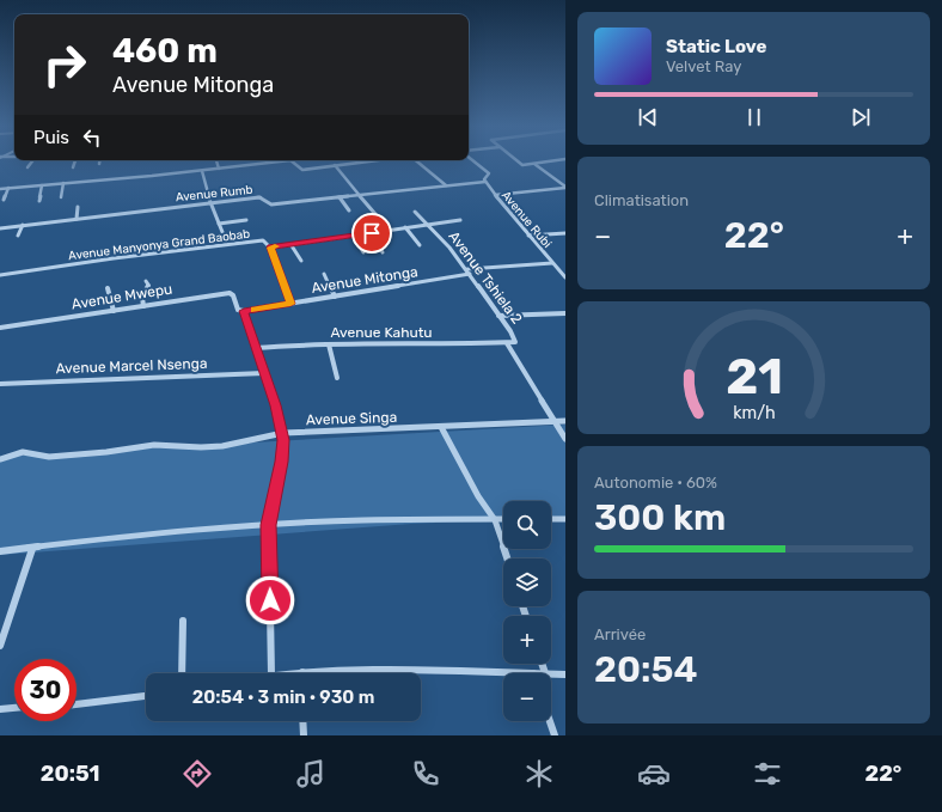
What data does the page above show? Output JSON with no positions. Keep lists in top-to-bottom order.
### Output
{
  "streets": {
    "street": [
      "Avenue Rumb",
      "Avenue Rubi",
      "Avenue Manyonya Grand Baobab",
      "Avenue Tshiela 2",
      "Avenue Mitonga",
      "Avenue Mwepu",
      "Avenue Kahutu",
      "Avenue Marcel Nsenga",
      "Avenue Singa"
    ]
  },
  "crossings": [
    ["Avenue Rumb", "Avenue Rubi"],
    ["Avenue Rubi", "Avenue Mitonga"],
    ["Avenue Manyonya Grand Baobab", "Avenue Tshiela 2"],
    ["Avenue Tshiela 2", "Avenue Mitonga"],
    ["Avenue Tshiela 2", "Avenue Kahutu"],
    ["Avenue Tshiela 2", "Avenue Singa"],
    ["Avenue Mitonga", "Avenue Mwepu"]
  ],
  "page": {
    "turn": ["460 m", "Avenue Mitonga"],
    "song": ["Static Love", "Velvet Ray"],
    "then": "Puis",
    "tile": [
      "Climatisation",
      ["Autonomie · 60%", "300 km"],
      ["Arrivée", "20:54"]
    ],
    "heat": ["−", "22°", "+"],
    "map_buttons": ["+", "−"],
    "limit": "30",
    "trip": "20:54 · 3 min · 930 m",
    "tabs": ["20:51", "22°"],
    "gauge": ["21", "km/h"]
  }
}
